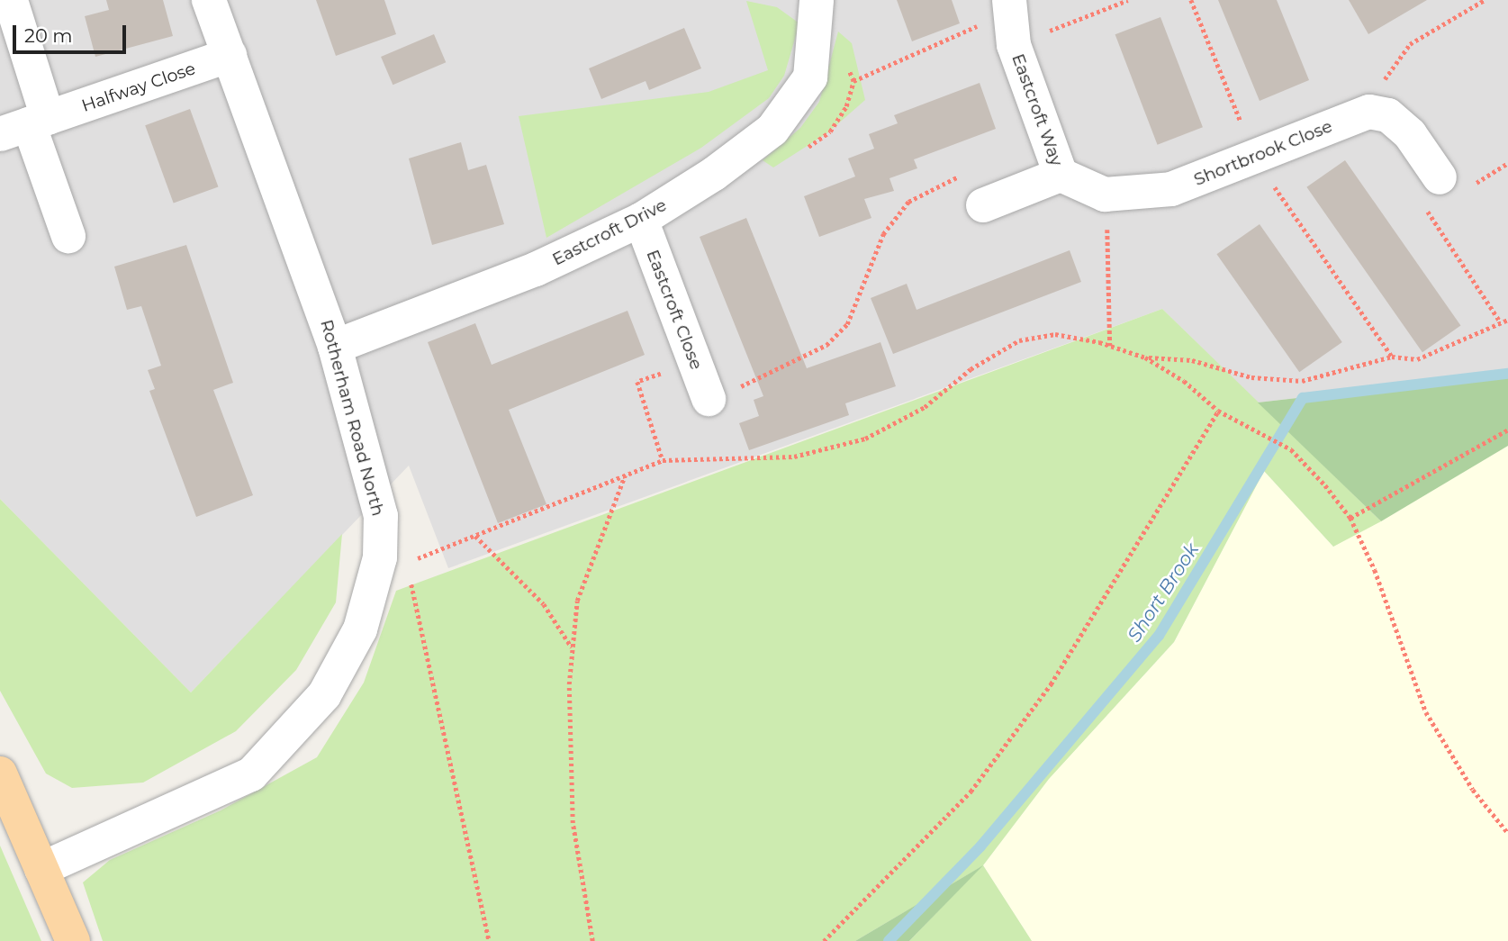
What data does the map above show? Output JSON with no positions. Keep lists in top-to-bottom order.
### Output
{
  "streets": {
    "street": [
      "Halfway Close",
      "Eastcroft Way",
      "Shortbrook Close",
      "Eastcroft Drive",
      "Eastcroft Close",
      "Rotherham Road North"
    ]
  },
  "crossings": [
    ["Halfway Close", "Rotherham Road North"],
    ["Eastcroft Way", "Shortbrook Close"],
    ["Eastcroft Drive", "Eastcroft Close"],
    ["Eastcroft Drive", "Rotherham Road North"]
  ],
  "water": ["Short Brook"],
  "scale_bar": "20 m"
}
